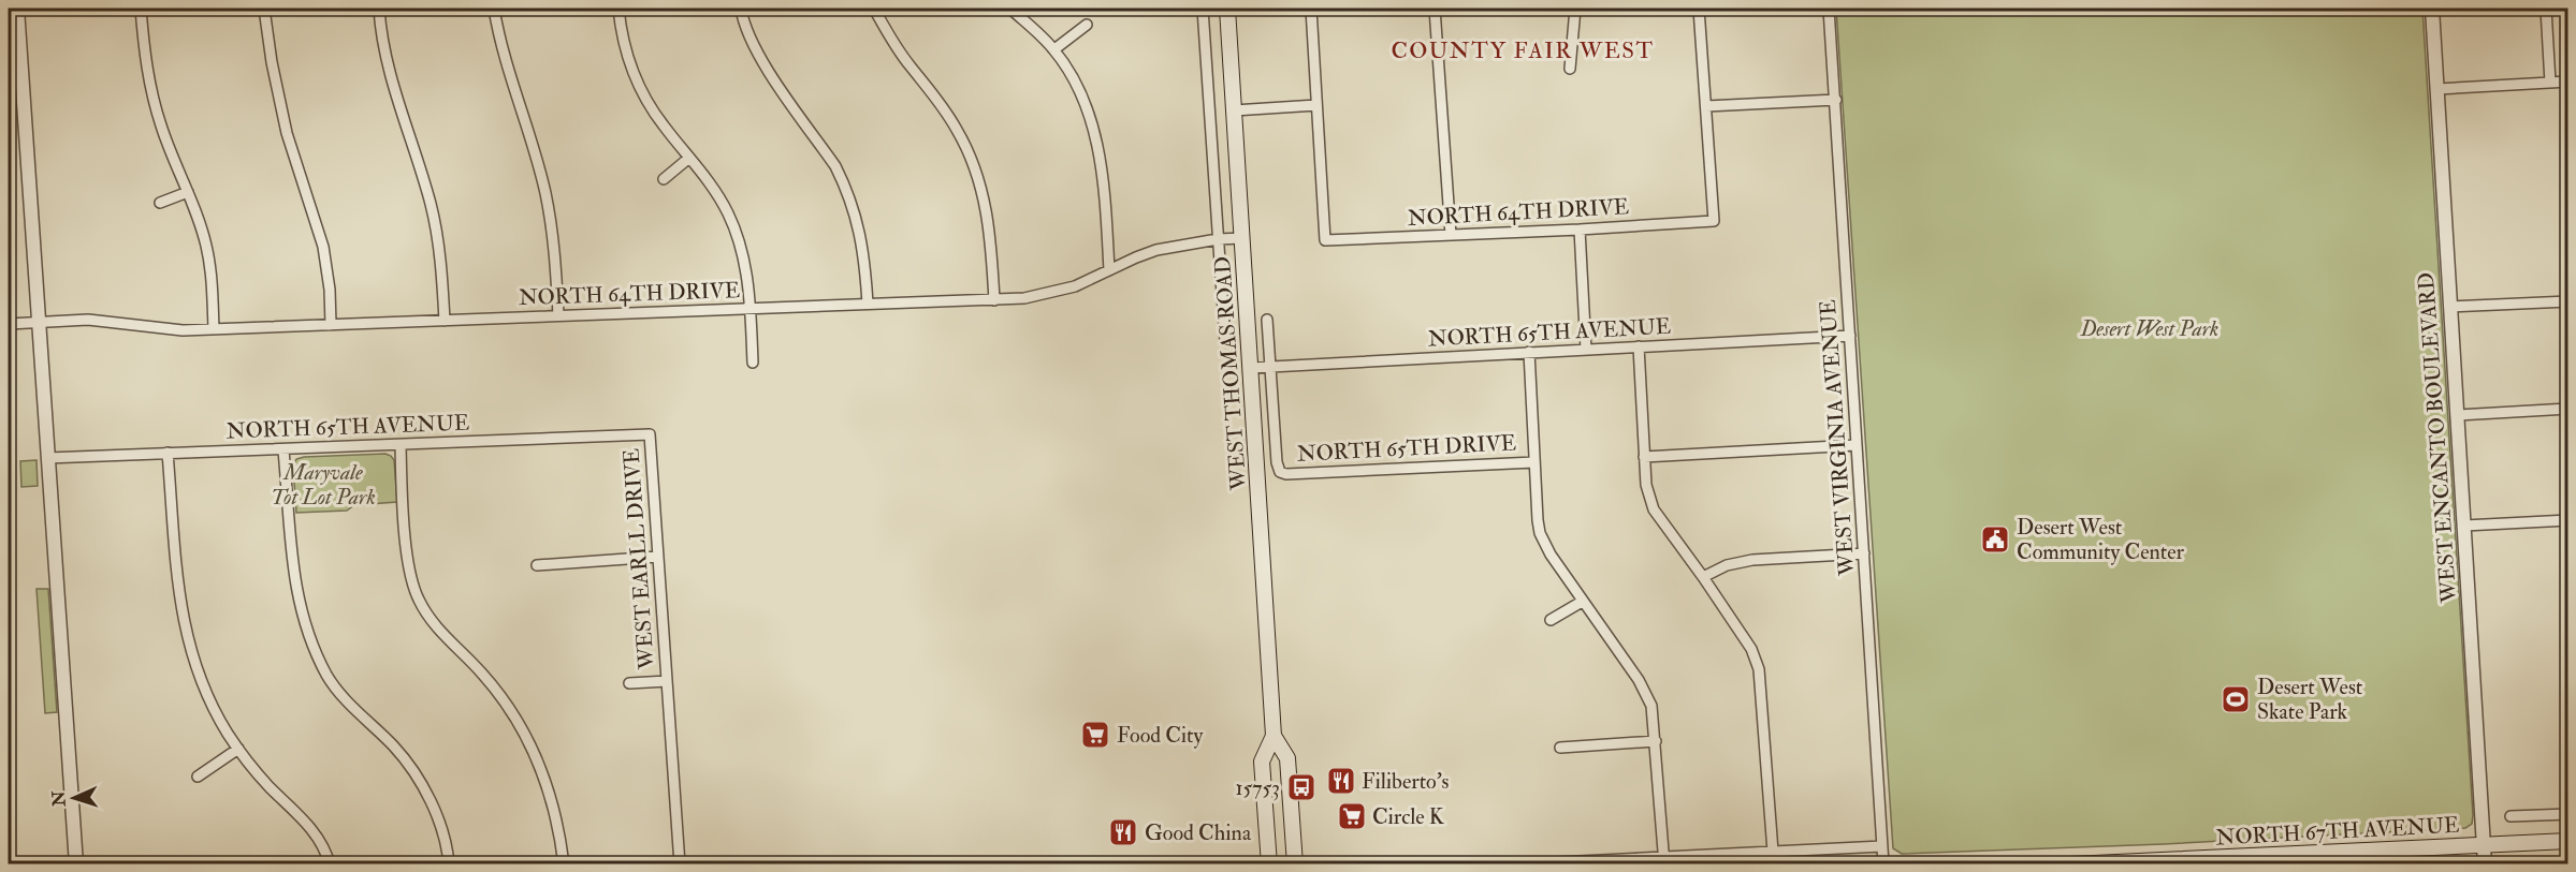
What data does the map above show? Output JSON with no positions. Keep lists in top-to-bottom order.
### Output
{
  "streets": {
    "main road": ["WEST THOMAS ROAD", "NORTH 67TH AVENUE"],
    "street": [
      "NORTH 64TH DRIVE",
      "NORTH 65TH AVENUE",
      "WEST VIRGINIA AVENUE",
      "WEST ENCANTO BOULEVARD",
      "NORTH 65TH DRIVE",
      "WEST EARLL DRIVE"
    ]
  },
  "crossings": [
    ["NORTH 64TH DRIVE", "WEST THOMAS ROAD"],
    ["NORTH 65TH AVENUE", "WEST THOMAS ROAD"],
    ["NORTH 65TH AVENUE", "WEST VIRGINIA AVENUE"],
    ["NORTH 65TH AVENUE", "WEST EARLL DRIVE"],
    ["WEST THOMAS ROAD", "NORTH 65TH DRIVE"],
    ["WEST ENCANTO BOULEVARD", "NORTH 67TH AVENUE"]
  ],
  "districts": ["COUNTY FAIR WEST"],
  "parks": ["Desert West Park", "Maryvale Tot Lot Park"],
  "places": {
    "public building": ["Desert West Community Center"],
    "sports": ["Desert West Skate Park"],
    "supermarket": ["Food City", "Circle K"],
    "restaurant": ["Filiberto's", "Good China"],
    "bus stop": ["15753"]
  },
  "north": "left"
}
